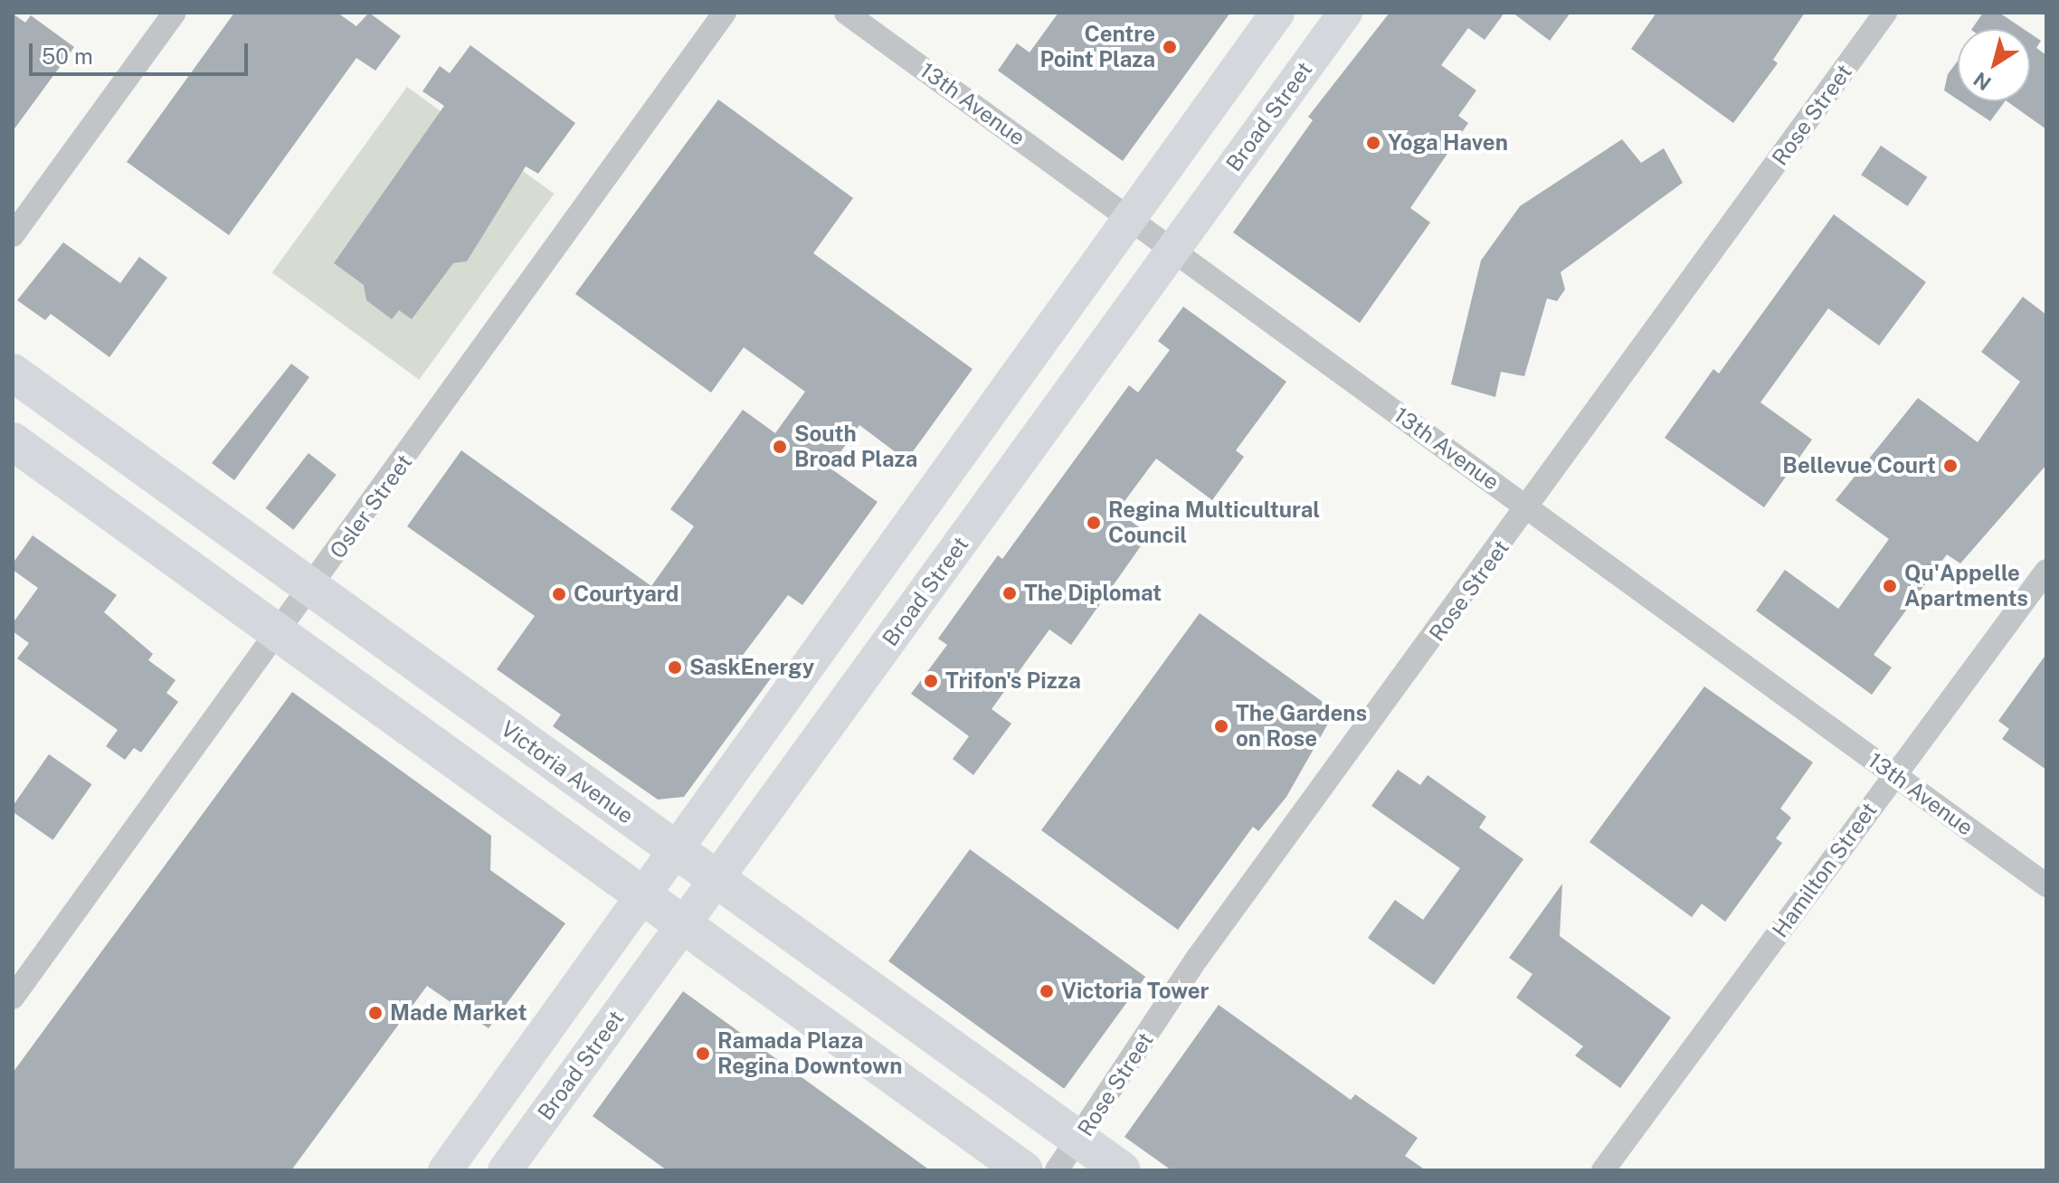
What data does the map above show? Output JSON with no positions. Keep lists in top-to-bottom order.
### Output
{
  "streets": {
    "main road": ["Broad Street", "Victoria Avenue"],
    "street": [
      "13th Avenue",
      "Rose Street",
      "Osler Street",
      "Hamilton Street"
    ]
  },
  "crossings": [
    ["13th Avenue", "Rose Street"],
    ["13th Avenue", "Broad Street"],
    ["13th Avenue", "Hamilton Street"],
    ["Rose Street", "Victoria Avenue"],
    ["Broad Street", "Victoria Avenue"],
    ["Osler Street", "Victoria Avenue"]
  ],
  "places": [
    "Centre Point Plaza",
    "Yoga Haven",
    "South Broad Plaza",
    "Bellevue Court",
    "Regina Multicultural Council",
    "Qu'Appelle Apartments",
    "The Diplomat",
    "Courtyard",
    "SaskEnergy",
    "Trifon's Pizza",
    "The Gardens on Rose",
    "Victoria Tower",
    "Made Market",
    "Ramada Plaza Regina Downtown"
  ],
  "scale_bar": "50 m",
  "north": "bottom left"
}
